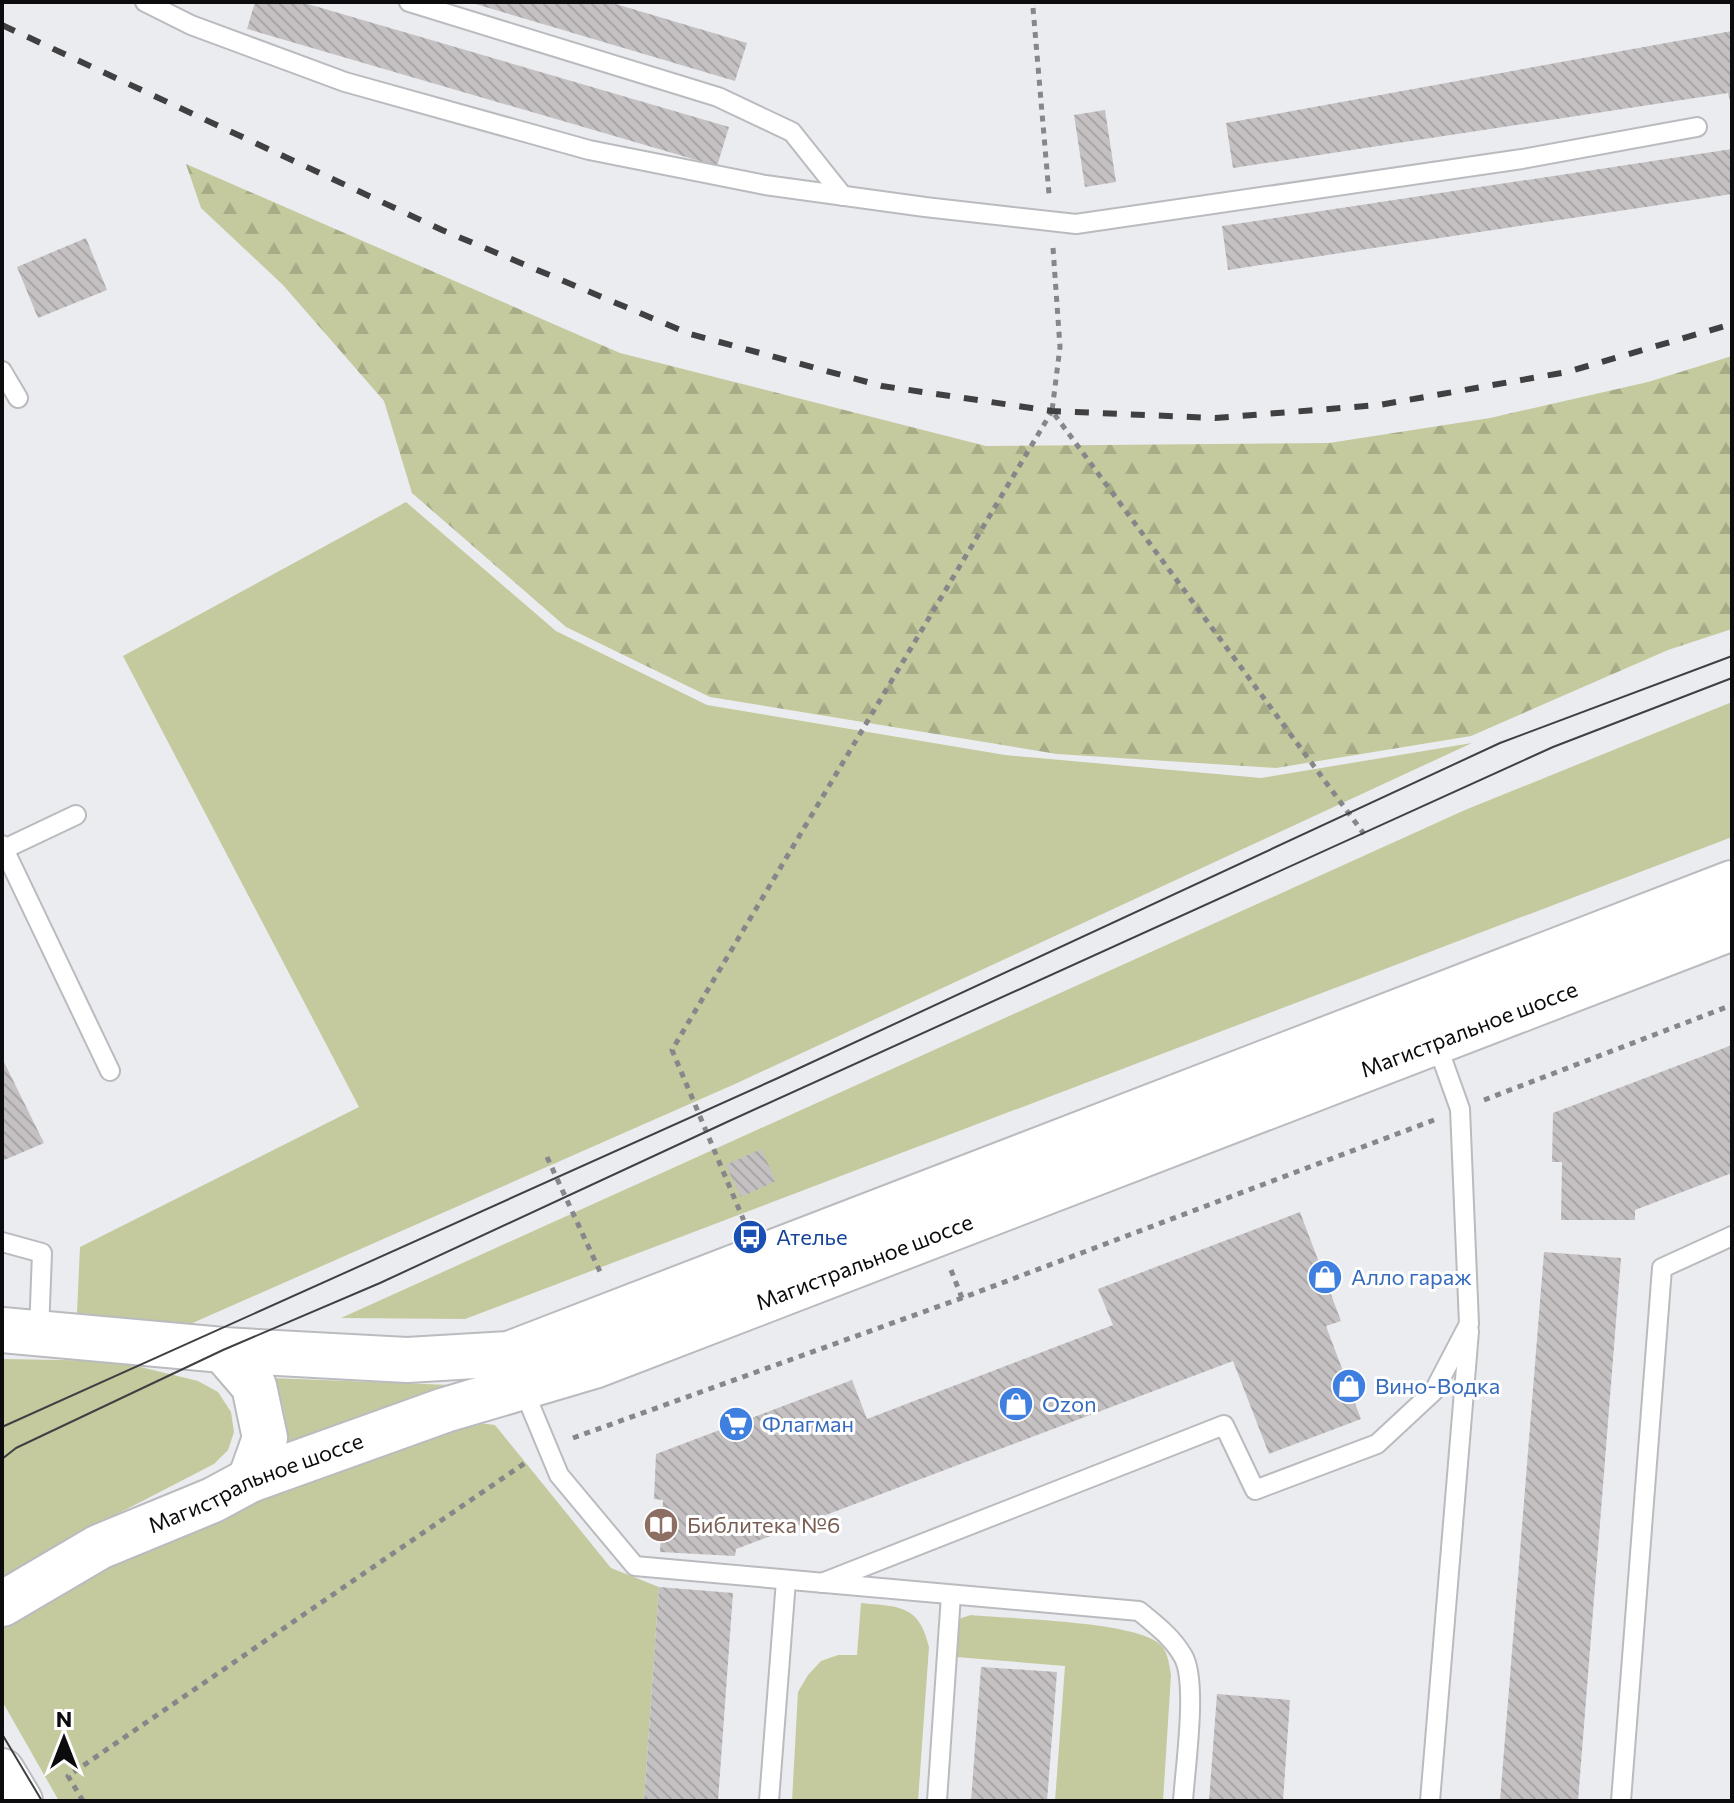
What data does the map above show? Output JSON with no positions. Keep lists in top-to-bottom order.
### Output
{
  "streets": {
    "main road": ["Магистральное шоссе"]
  },
  "places": {
    "bus stop": ["Ателье"],
    "shop": ["Алло гараж", "Вино-Водка", "Ozon"],
    "supermarket": ["Флагман"],
    "library": ["Библитека №6"]
  },
  "north": "top"
}
